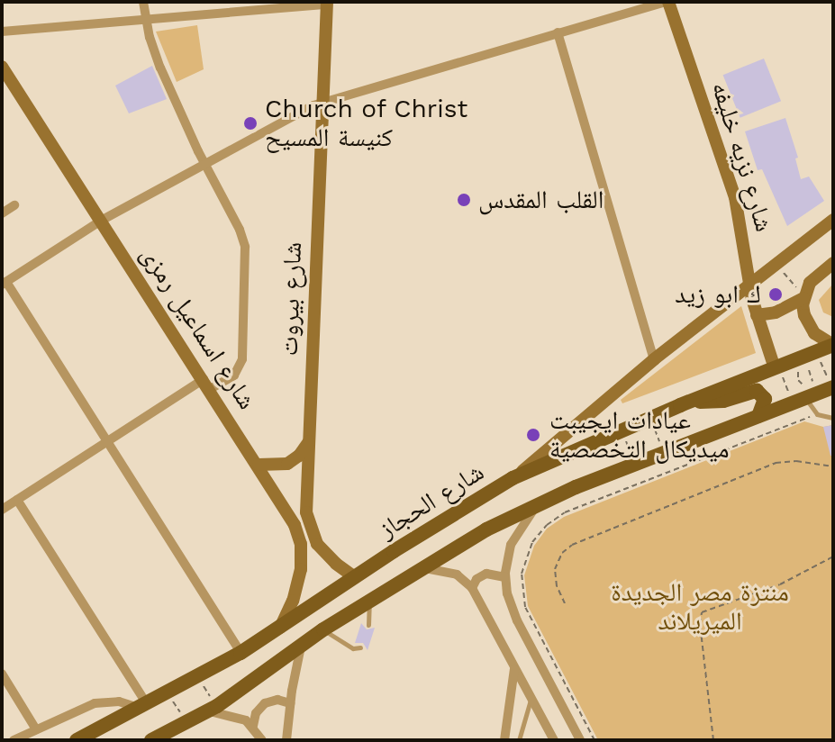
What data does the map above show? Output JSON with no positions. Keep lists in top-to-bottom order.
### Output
{
  "streets": {
    "main road": ["شارع الحجاز"],
    "street": ["شارع نزيه خليفه", "شارع بيروت", "شارع اسماعيل رمزى"]
  },
  "crossings": [
    ["شارع نزيه خليفه", "شارع الحجاز"],
    ["شارع بيروت", "شارع الحجاز"],
    ["شارع اسماعيل رمزى", "شارع الحجاز"]
  ],
  "parks": ["منتزة مصر الجديدة الميريلاند"],
  "places": [
    "Church of Christ كنيسة المسيح",
    "القلب المقدس",
    "ك ابو زيد",
    "عيادات ايجيبت ميديكال التخصصية"
  ]
}
